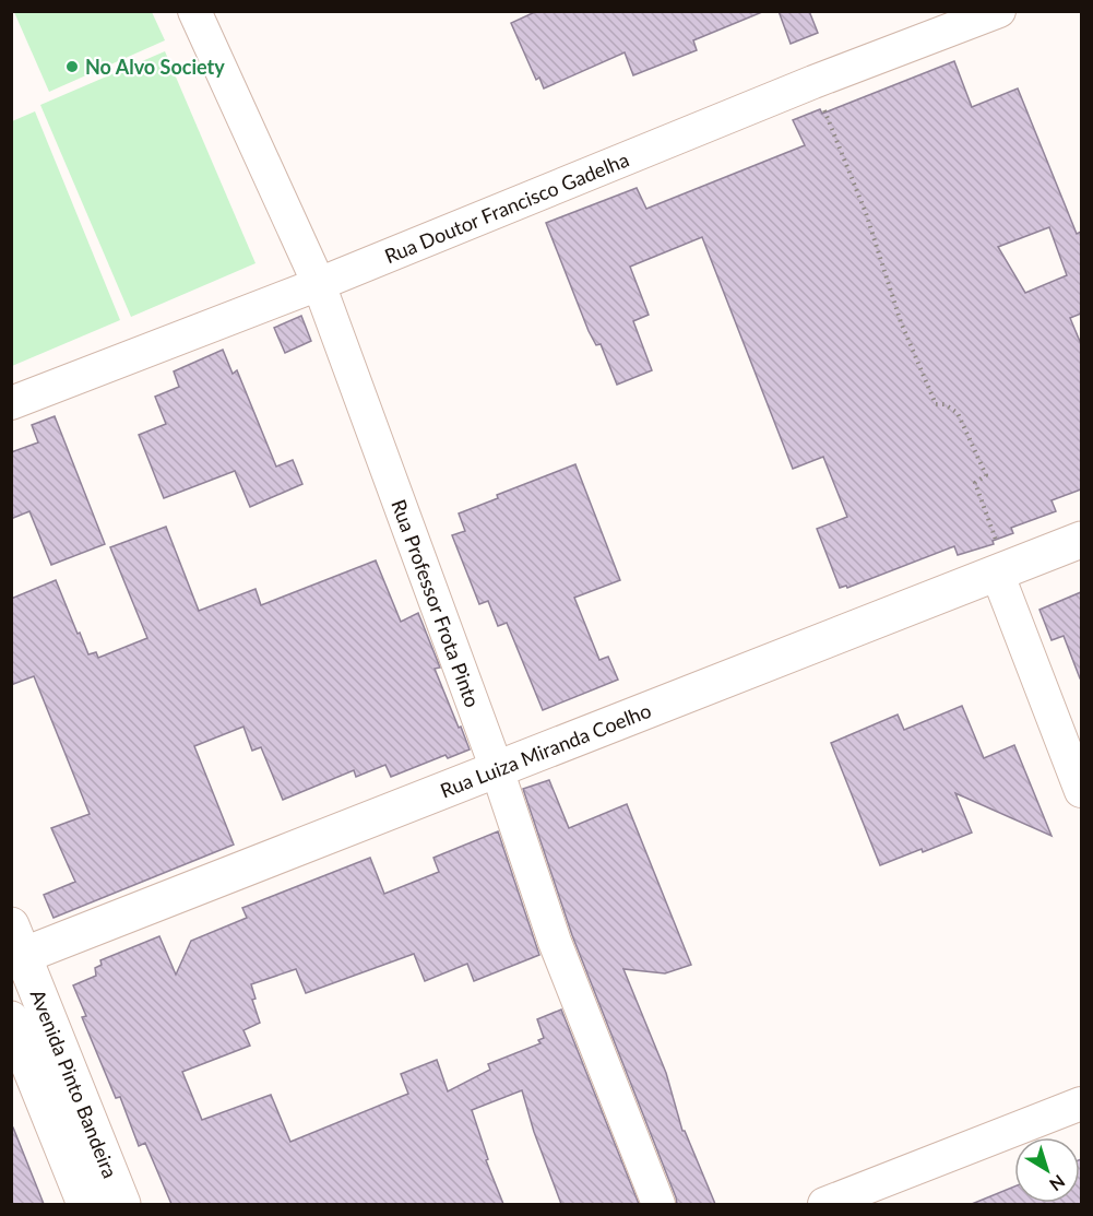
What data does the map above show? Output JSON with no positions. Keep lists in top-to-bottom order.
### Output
{
  "streets": {
    "street": [
      "Rua Doutor Francisco Gadelha",
      "Rua Professor Frota Pinto",
      "Rua Luiza Miranda Coelho",
      "Avenida Pinto Bandeira"
    ]
  },
  "crossings": [
    ["Rua Doutor Francisco Gadelha", "Rua Professor Frota Pinto"],
    ["Rua Professor Frota Pinto", "Rua Luiza Miranda Coelho"],
    ["Rua Luiza Miranda Coelho", "Avenida Pinto Bandeira"]
  ],
  "places": ["No Alvo Society"],
  "north": "bottom right"
}
